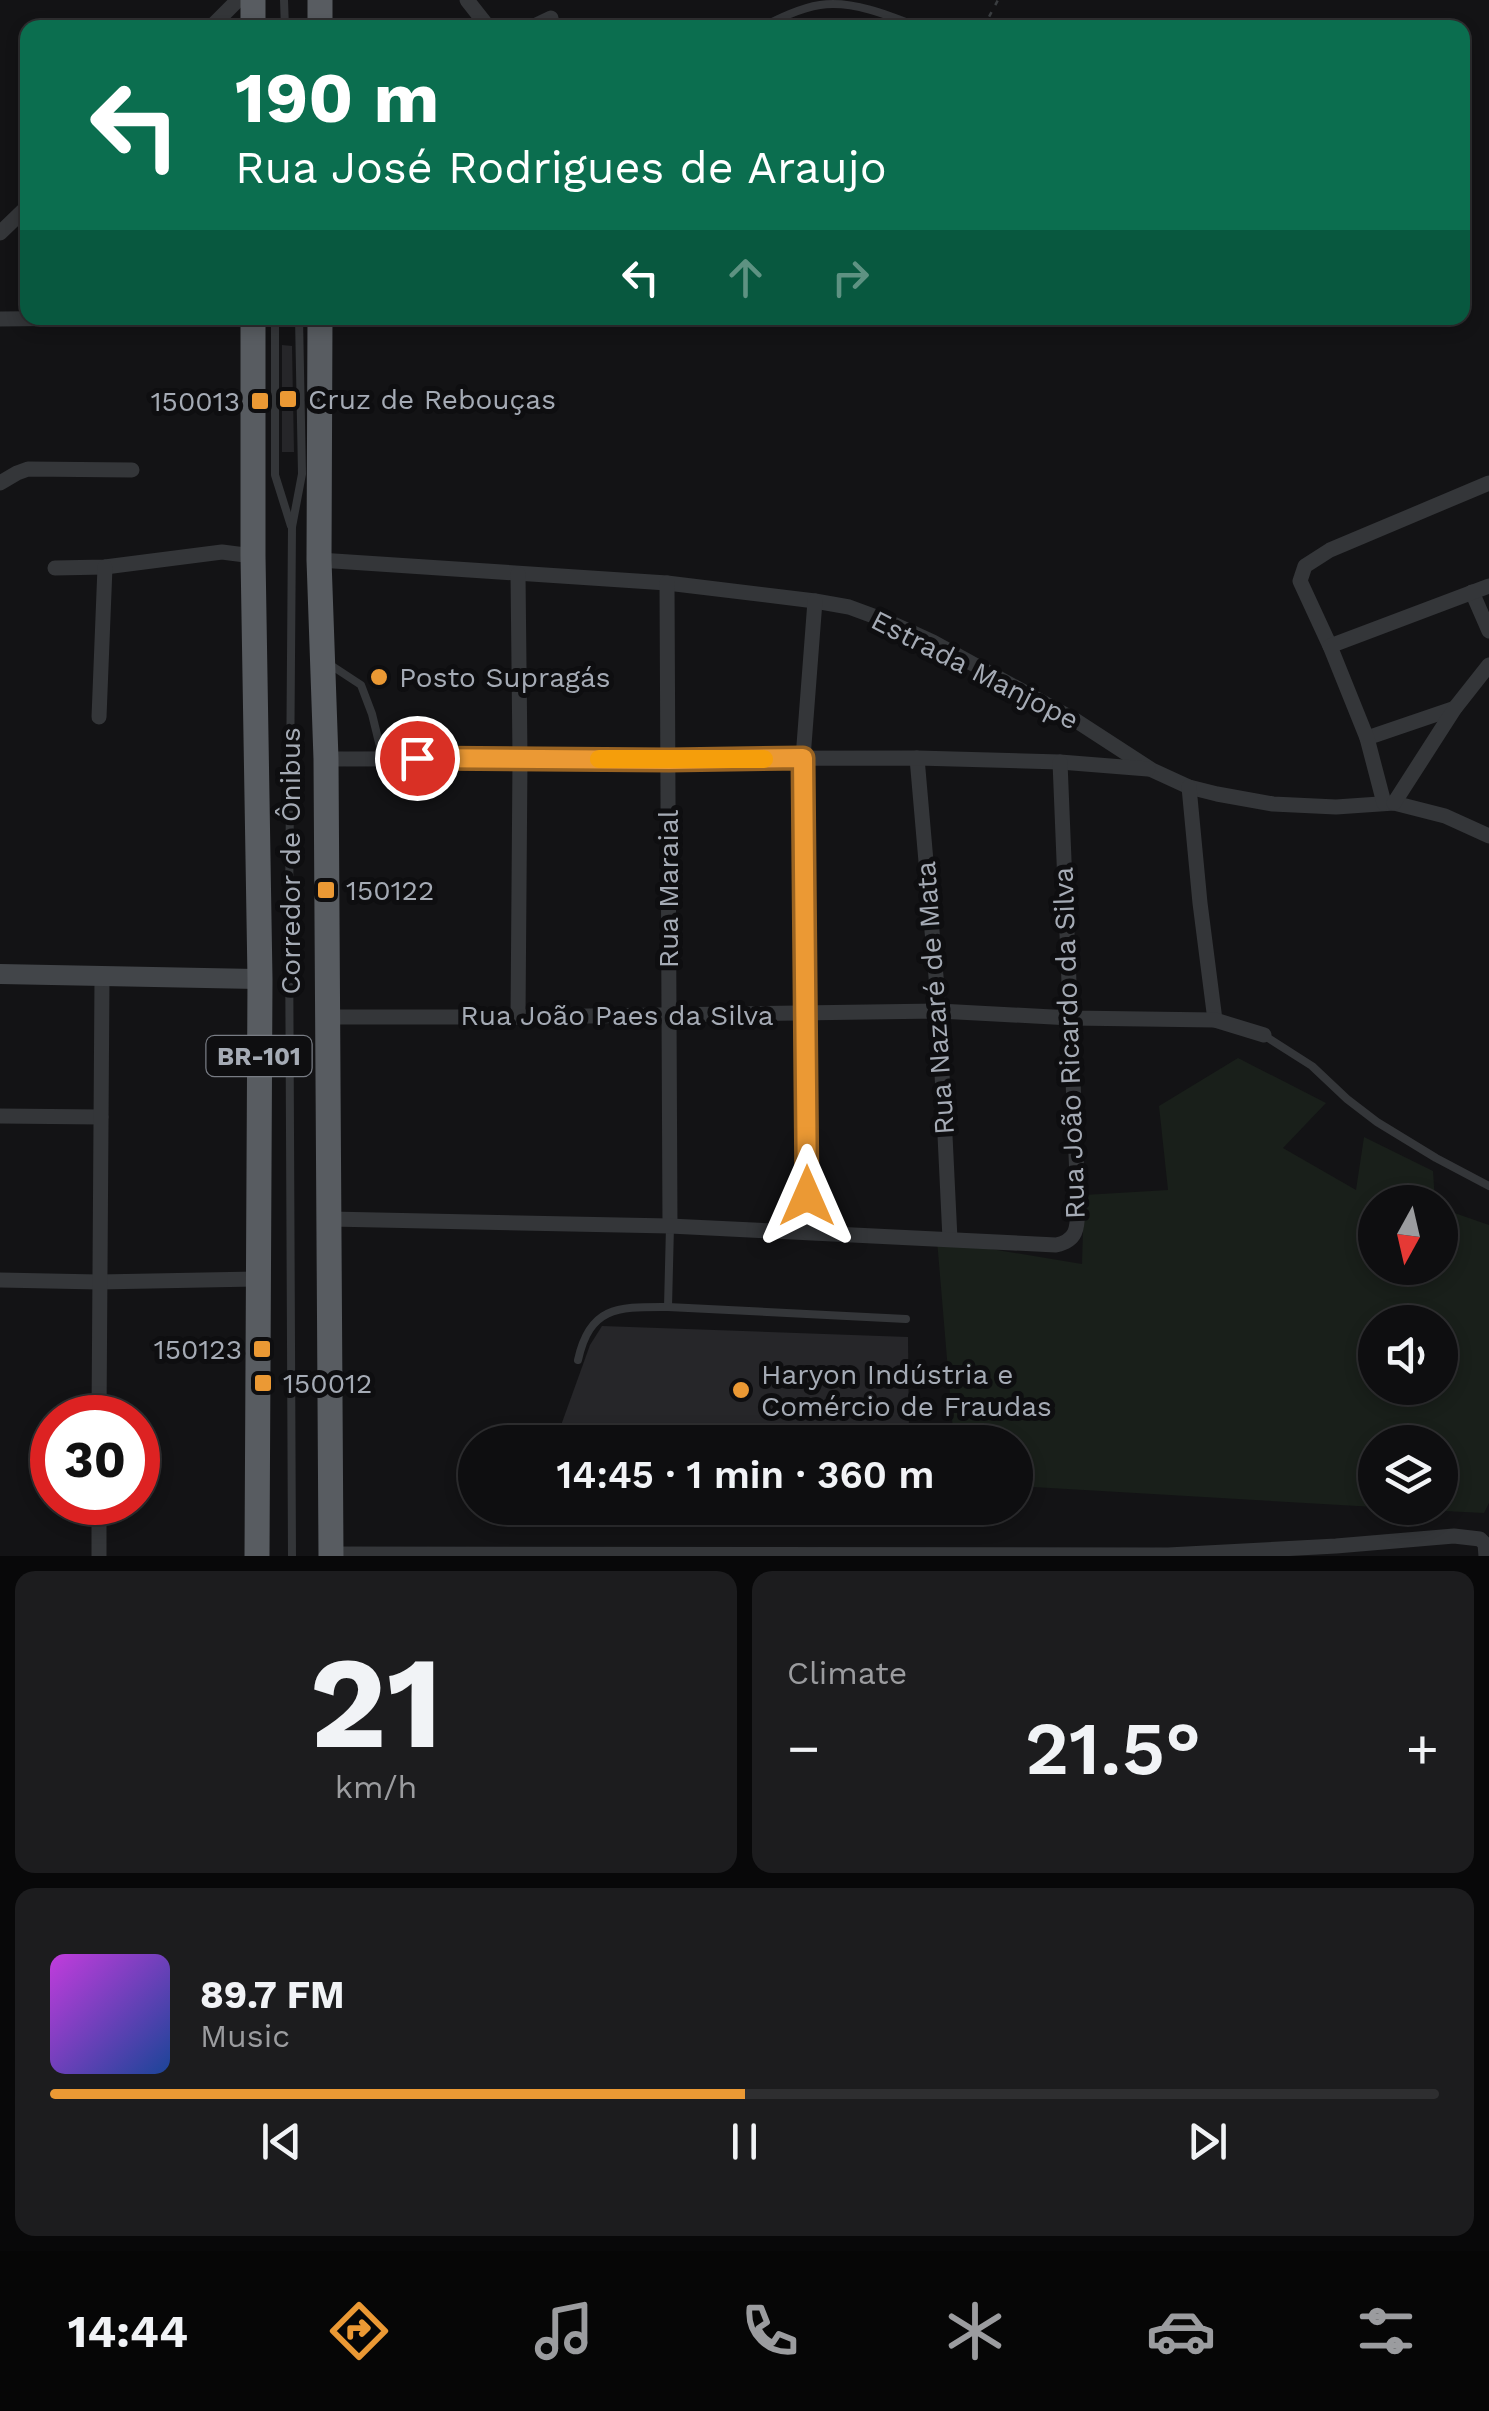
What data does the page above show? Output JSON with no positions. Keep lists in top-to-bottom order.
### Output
{
  "streets": {
    "highway": ["BR-101"],
    "street": [
      "Estrada Manjope",
      "Rua Maraial",
      "Rua Nazaré de Mata",
      "Rua João Paes da Silva",
      "Rua João Ricardo da Silva"
    ],
    "lane": ["Corredor de Ônibus"]
  },
  "crossings": [
    ["Estrada Manjope", "Rua Maraial"],
    ["Estrada Manjope", "BR-101"],
    ["Rua Maraial", "Rua João Paes da Silva"],
    ["Rua Maraial", "Rua João Ricardo da Silva"],
    ["Rua Nazaré de Mata", "Rua João Paes da Silva"],
    ["Rua Nazaré de Mata", "Rua João Ricardo da Silva"],
    ["Rua João Paes da Silva", "Rua João Ricardo da Silva"],
    ["Rua João Paes da Silva", "BR-101"],
    ["Rua João Ricardo da Silva", "BR-101"]
  ],
  "places": {
    "transit": [
      "Cruz de Rebouças",
      "150013",
      "150122",
      "150123",
      "150012"
    ],
    "other": ["Posto Supragás", "Haryon Indústria e Comércio de Fraudas"]
  },
  "north": "bottom",
  "page": {
    "turn": ["190 m", "Rua José Rodrigues de Araujo"],
    "limit": "30",
    "trip": "14:45 · 1 min · 360 m",
    "tile": [
      ["21", "km/h"],
      "Climate"
    ],
    "heat": ["−", "21.5°", "+"],
    "song": ["89.7 FM", "Music"],
    "tabs": "14:44"
  }
}
